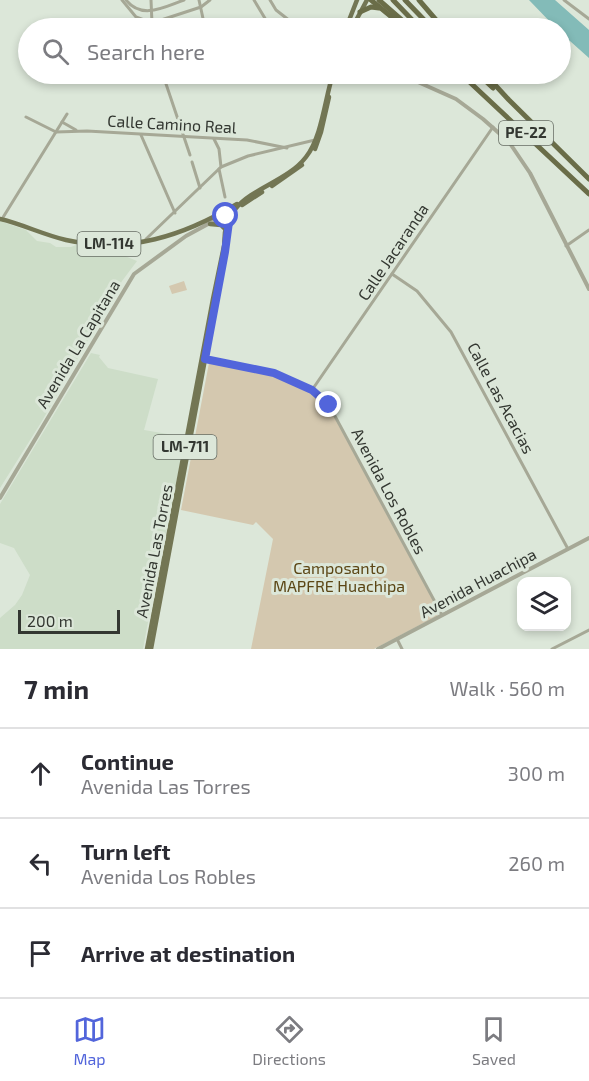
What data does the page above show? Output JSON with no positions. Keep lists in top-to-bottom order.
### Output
{
  "streets": {
    "highway": ["PE-22"],
    "main road": ["LM-114", "LM-711", "Avenida Las Torres"],
    "street": [
      "Calle Camino Real",
      "Calle Jacaranda",
      "Avenida La Capitana",
      "Calle Las Acacias",
      "Avenida Los Robles",
      "Avenida Huachipa"
    ]
  },
  "crossings": [
    ["LM-114", "Avenida Las Torres"],
    ["Calle Jacaranda", "Calle Las Acacias"],
    ["Calle Jacaranda", "Avenida Los Robles"],
    ["Avenida La Capitana", "Avenida Las Torres"],
    ["Calle Las Acacias", "Avenida Huachipa"],
    ["Avenida Los Robles", "Avenida Las Torres"],
    ["Avenida Los Robles", "Avenida Huachipa"]
  ],
  "parks": ["Camposanto MAPFRE Huachipa"],
  "scale_bar": "200 m",
  "page": {
    "search": "Search here",
    "scale": "200 m",
    "heading": ["7 min", "Walk · 560 m"],
    "list": [
      ["Continue", "Avenida Las Torres", "300 m"],
      ["Turn left", "Avenida Los Robles", "260 m"],
      "Arrive at destination"
    ],
    "nav": ["Map", "Directions", "Saved"]
  }
}
